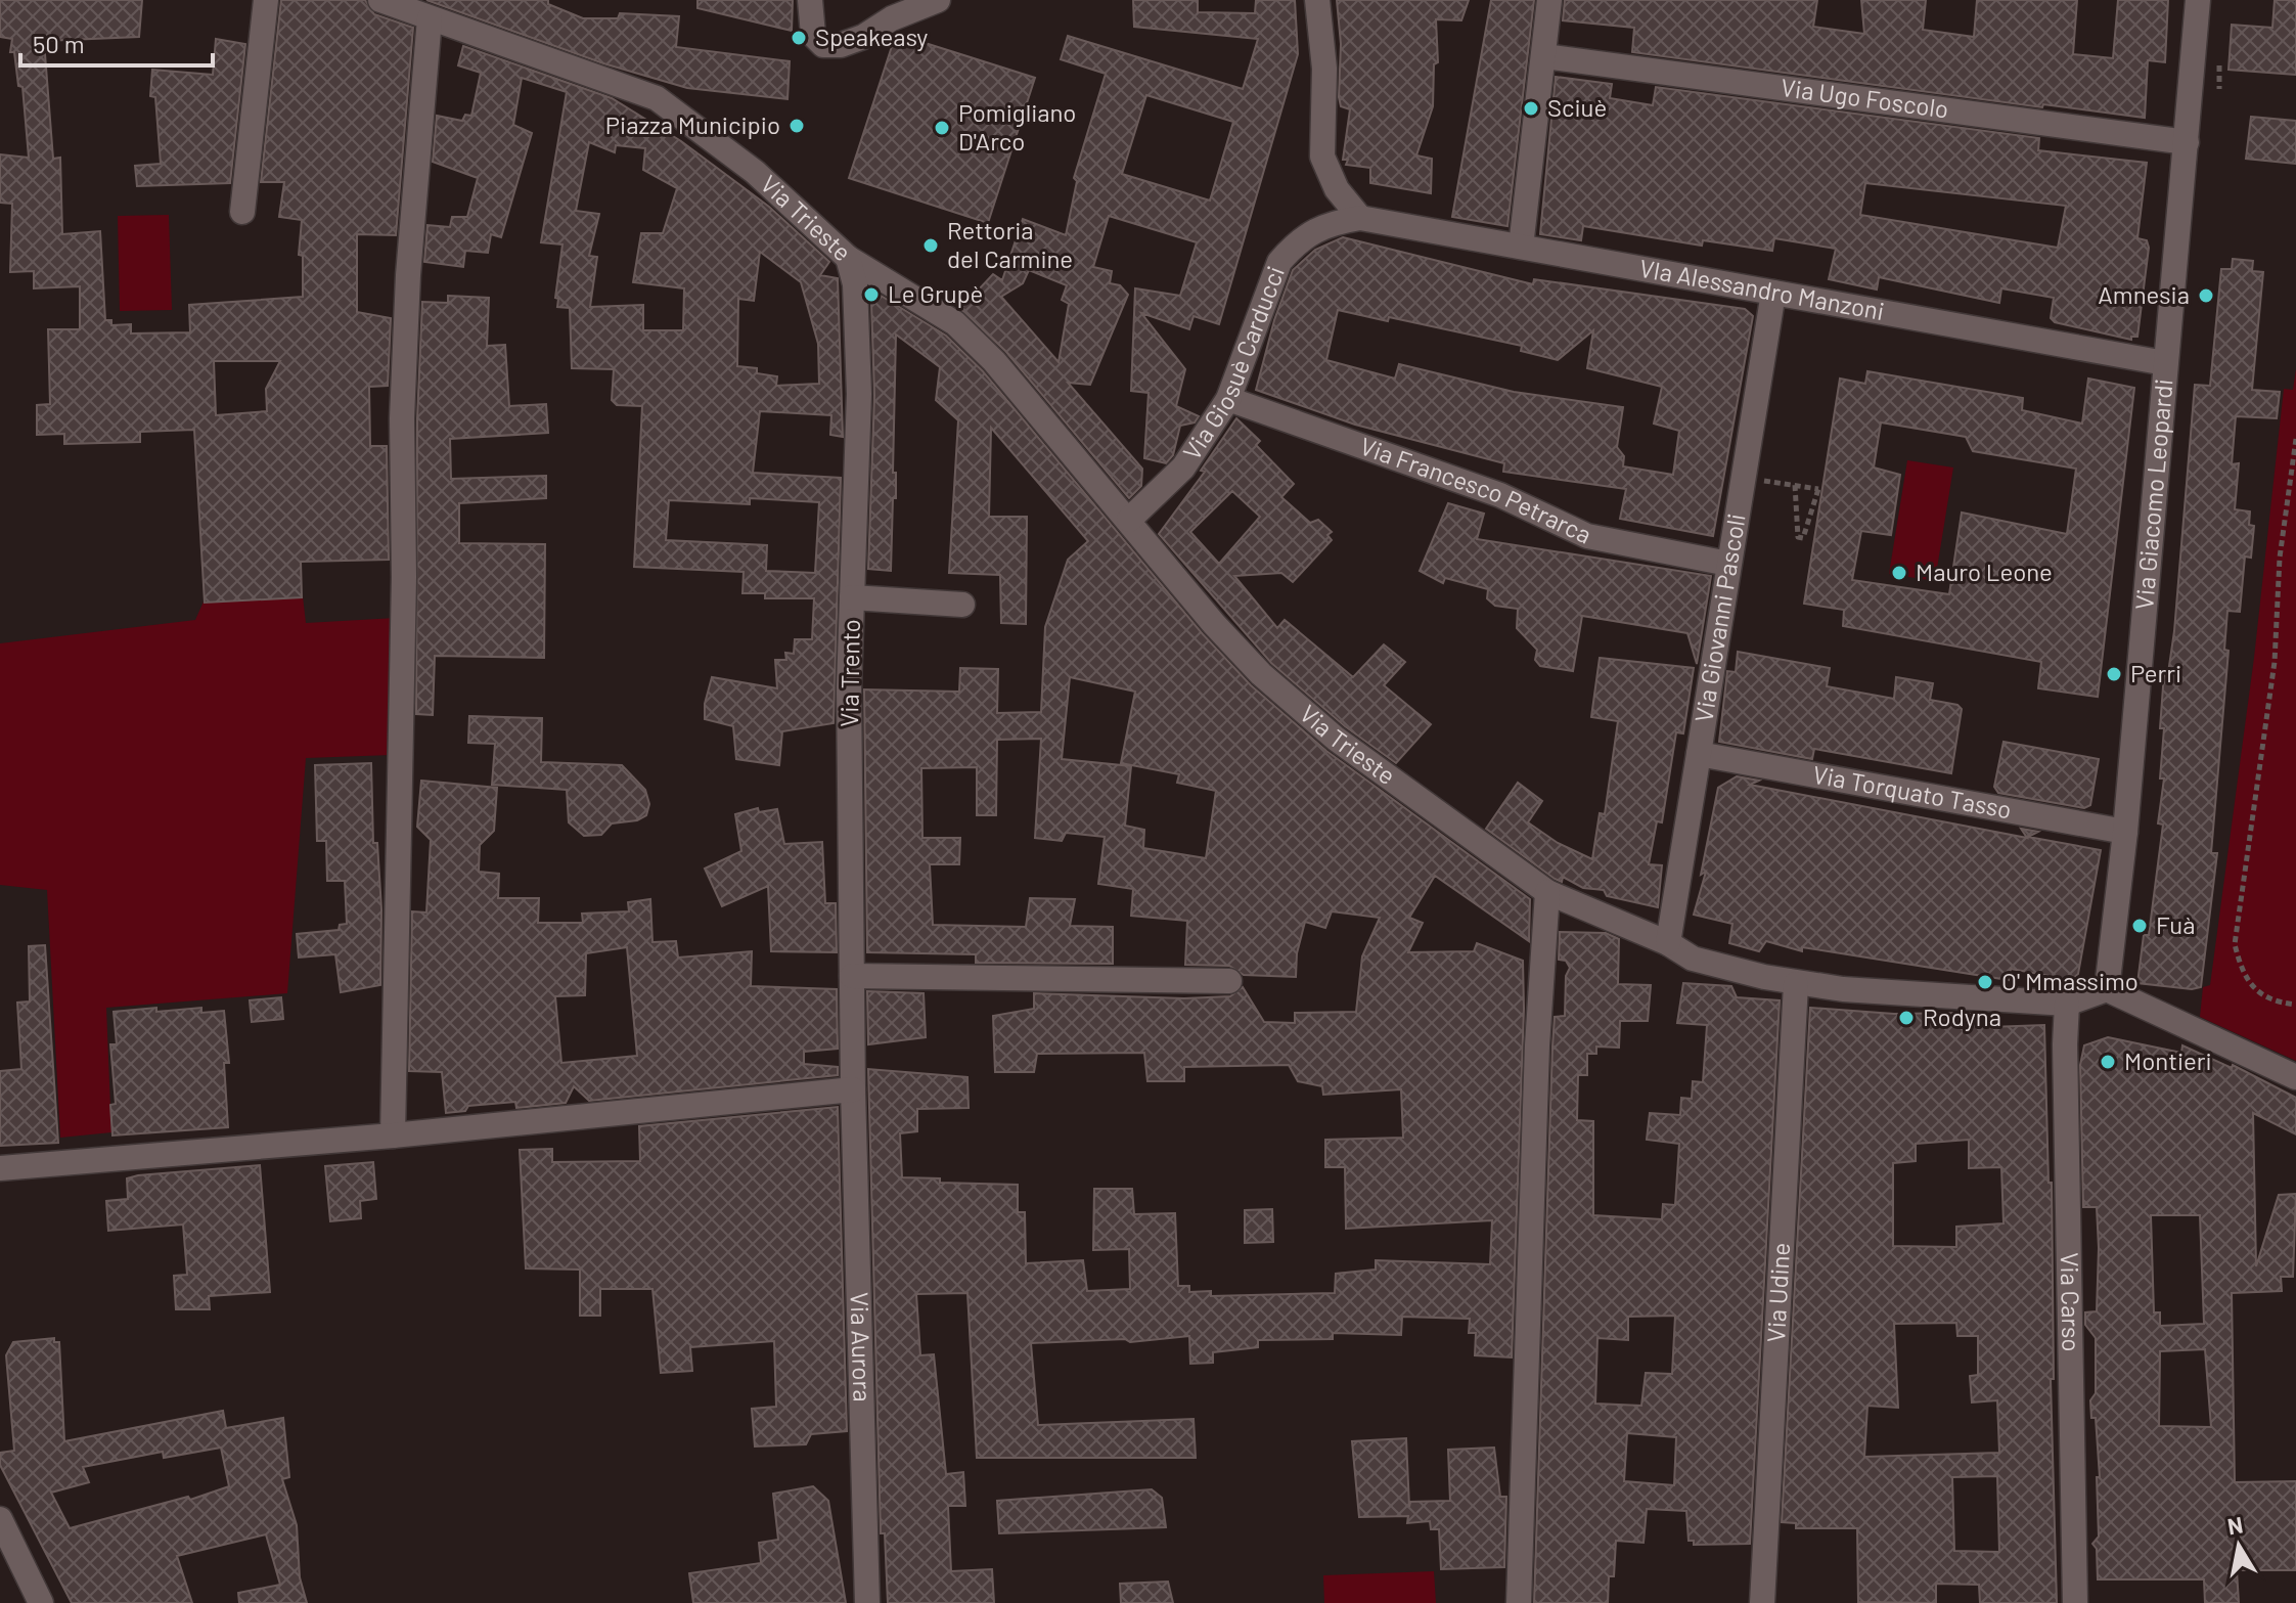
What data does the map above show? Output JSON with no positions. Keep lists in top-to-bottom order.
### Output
{
  "streets": {
    "street": [
      "Via Ugo Foscolo",
      "Via Trieste",
      "VIa Alessandro Manzoni",
      "Via Giosuè Carducci",
      "Via Francesco Petrarca",
      "Via Giacomo Leopardi",
      "Via Giovanni Pascoli",
      "Via Trento",
      "Via Torquato Tasso",
      "Via Udine",
      "Via Carso",
      "Via Aurora"
    ]
  },
  "crossings": [
    ["Via Ugo Foscolo", "Via Giacomo Leopardi"],
    ["Via Trieste", "Via Giosuè Carducci"],
    ["Via Trieste", "Via Giacomo Leopardi"],
    ["Via Trieste", "Via Giovanni Pascoli"],
    ["Via Trieste", "Via Trento"],
    ["Via Trieste", "Via Udine"],
    ["Via Trieste", "Via Carso"],
    ["VIa Alessandro Manzoni", "Via Giosuè Carducci"],
    ["VIa Alessandro Manzoni", "Via Giacomo Leopardi"],
    ["VIa Alessandro Manzoni", "Via Giovanni Pascoli"],
    ["Via Giosuè Carducci", "Via Francesco Petrarca"],
    ["Via Francesco Petrarca", "Via Giovanni Pascoli"],
    ["Via Giacomo Leopardi", "Via Torquato Tasso"],
    ["Via Giovanni Pascoli", "Via Torquato Tasso"],
    ["Via Trento", "Via Aurora"]
  ],
  "places": [
    "Speakeasy",
    "Sciuè",
    "Piazza Municipio",
    "Pomigliano D'Arco",
    "Rettoria del Carmine",
    "Le Grupè",
    "Amnesia",
    "Mauro Leone",
    "Perri",
    "Fuà",
    "O' Mmassimo",
    "Rodyna",
    "Montieri"
  ],
  "scale_bar": "50 m",
  "north": "top"
}
